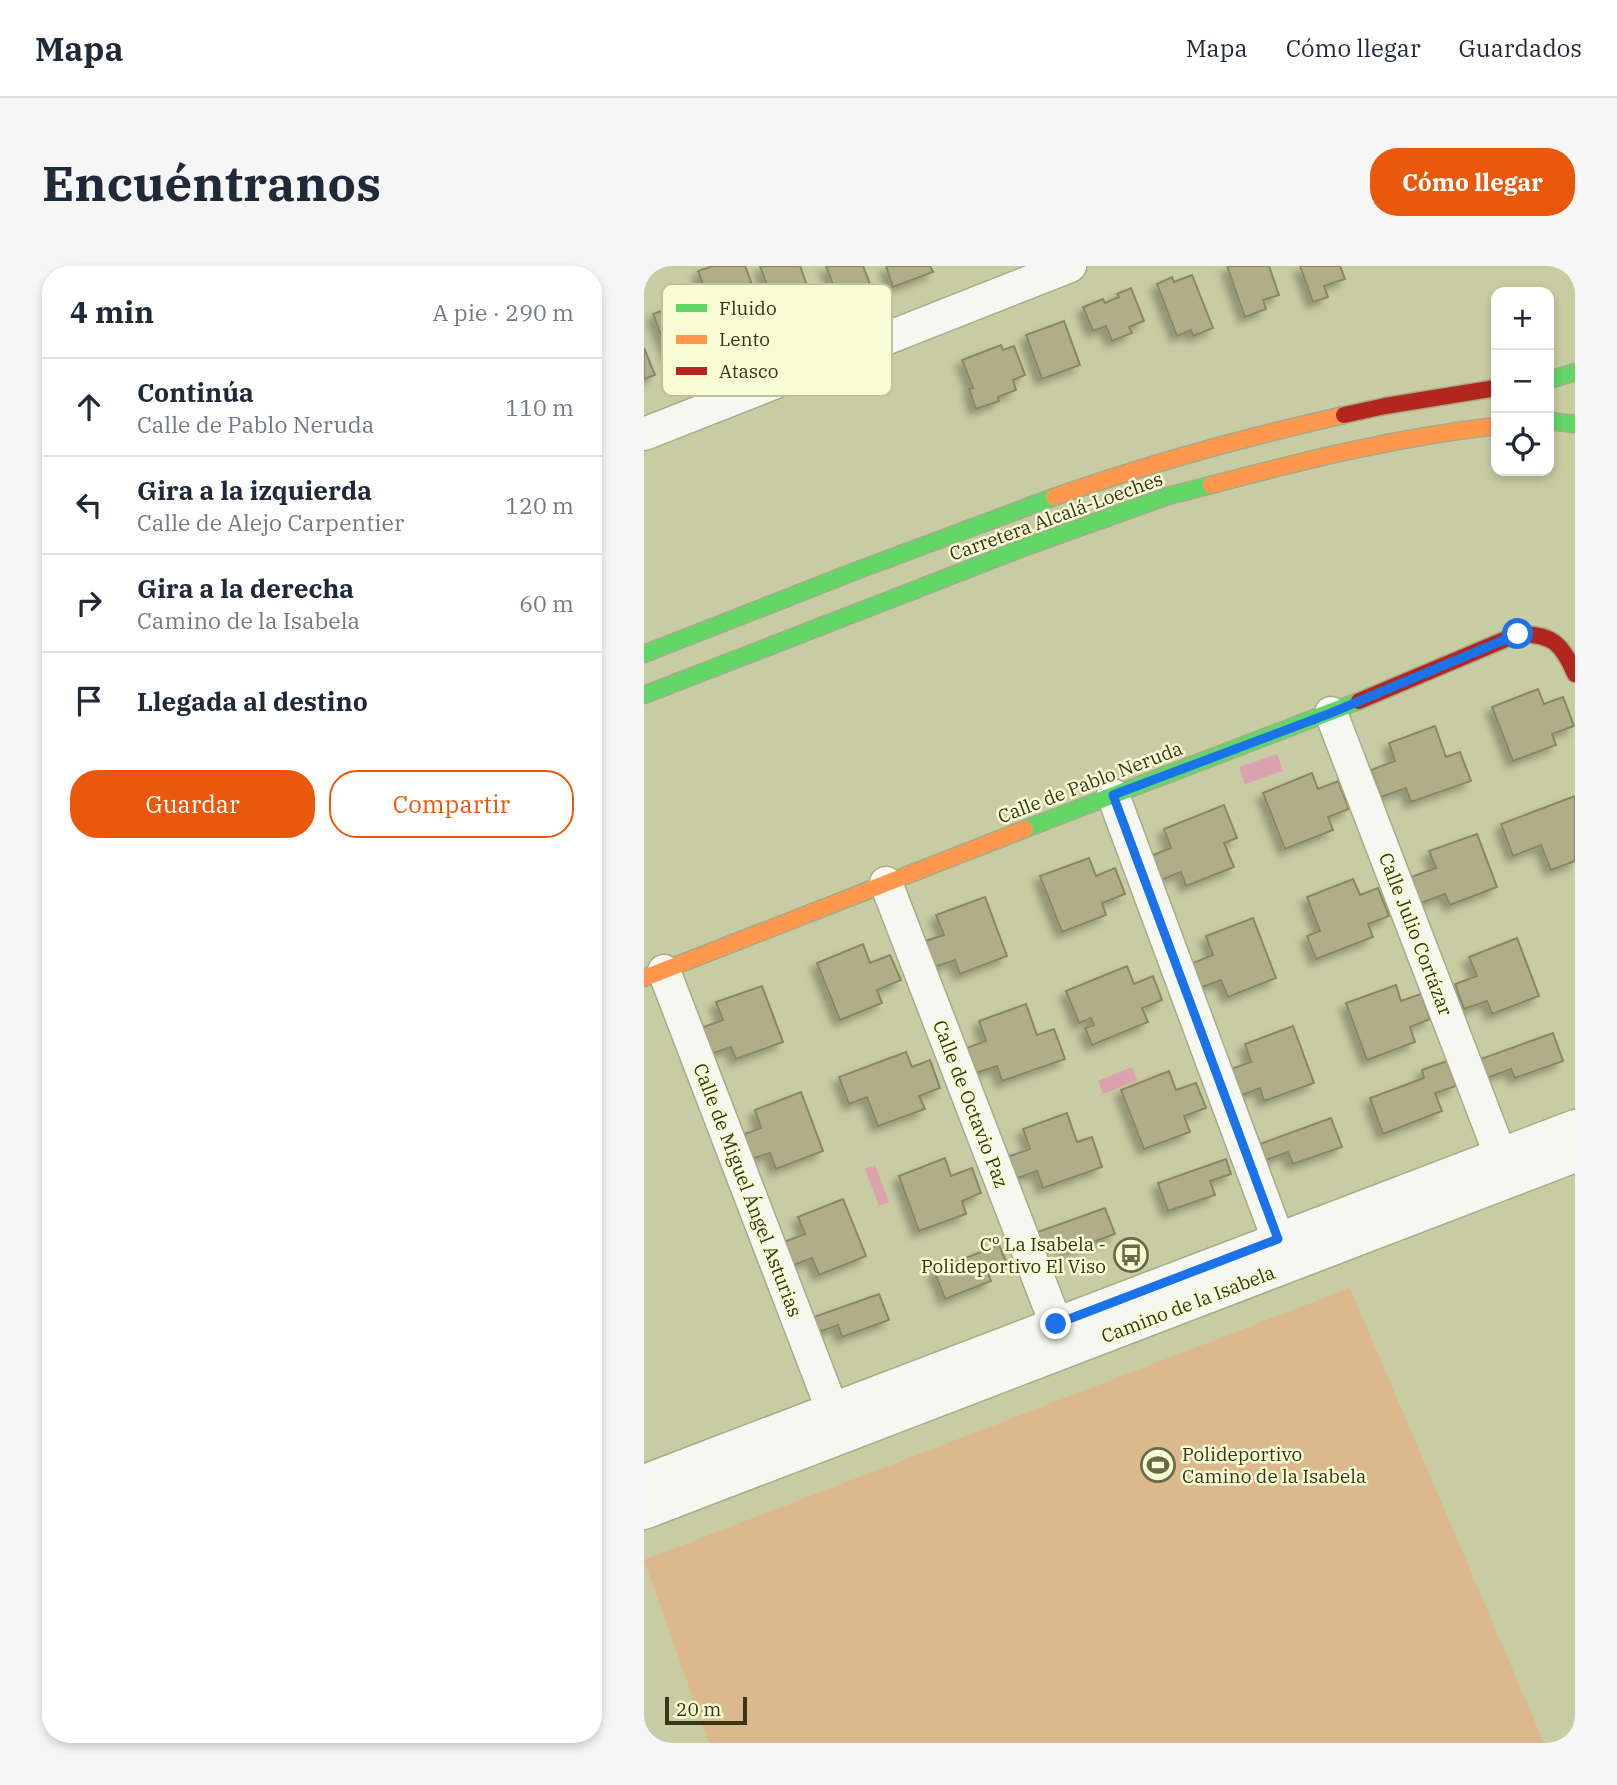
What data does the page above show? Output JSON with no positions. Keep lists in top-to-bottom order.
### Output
{
  "streets": {
    "main road": ["Carretera Alcalá-Loeches", "Calle de Pablo Neruda"],
    "street": [
      "Calle Julio Cortázar",
      "Calle de Octavio Paz",
      "Calle de Miguel Ángel Asturias",
      "Camino de la Isabela"
    ]
  },
  "crossings": [
    ["Calle de Pablo Neruda", "Calle Julio Cortázar"],
    ["Calle de Pablo Neruda", "Calle de Octavio Paz"],
    ["Calle de Pablo Neruda", "Calle de Miguel Ángel Asturias"],
    ["Calle Julio Cortázar", "Camino de la Isabela"],
    ["Calle de Octavio Paz", "Camino de la Isabela"],
    ["Calle de Miguel Ángel Asturias", "Camino de la Isabela"]
  ],
  "places": {
    "bus stop": ["Cº La Isabela - Polideportivo El Viso"],
    "sports": ["Polideportivo Camino de la Isabela"]
  },
  "legend": ["Fluido", "Lento", "Atasco"],
  "scale_bar": "20 m",
  "page": {
    "header": "Mapa",
    "nav": ["Mapa", "Cómo llegar", "Guardados"],
    "buttons": [
      "Cómo llegar",
      ["Guardar", "Compartir"]
    ],
    "title": "Encuéntranos",
    "heading": ["4 min", "A pie · 290 m"],
    "map_buttons": ["+", "−"],
    "list": [
      ["Continúa", "Calle de Pablo Neruda", "110 m"],
      ["Gira a la izquierda", "Calle de Alejo Carpentier", "120 m"],
      ["Gira a la derecha", "Camino de la Isabela", "60 m"],
      "Llegada al destino"
    ],
    "scale": "20 m"
  }
}
